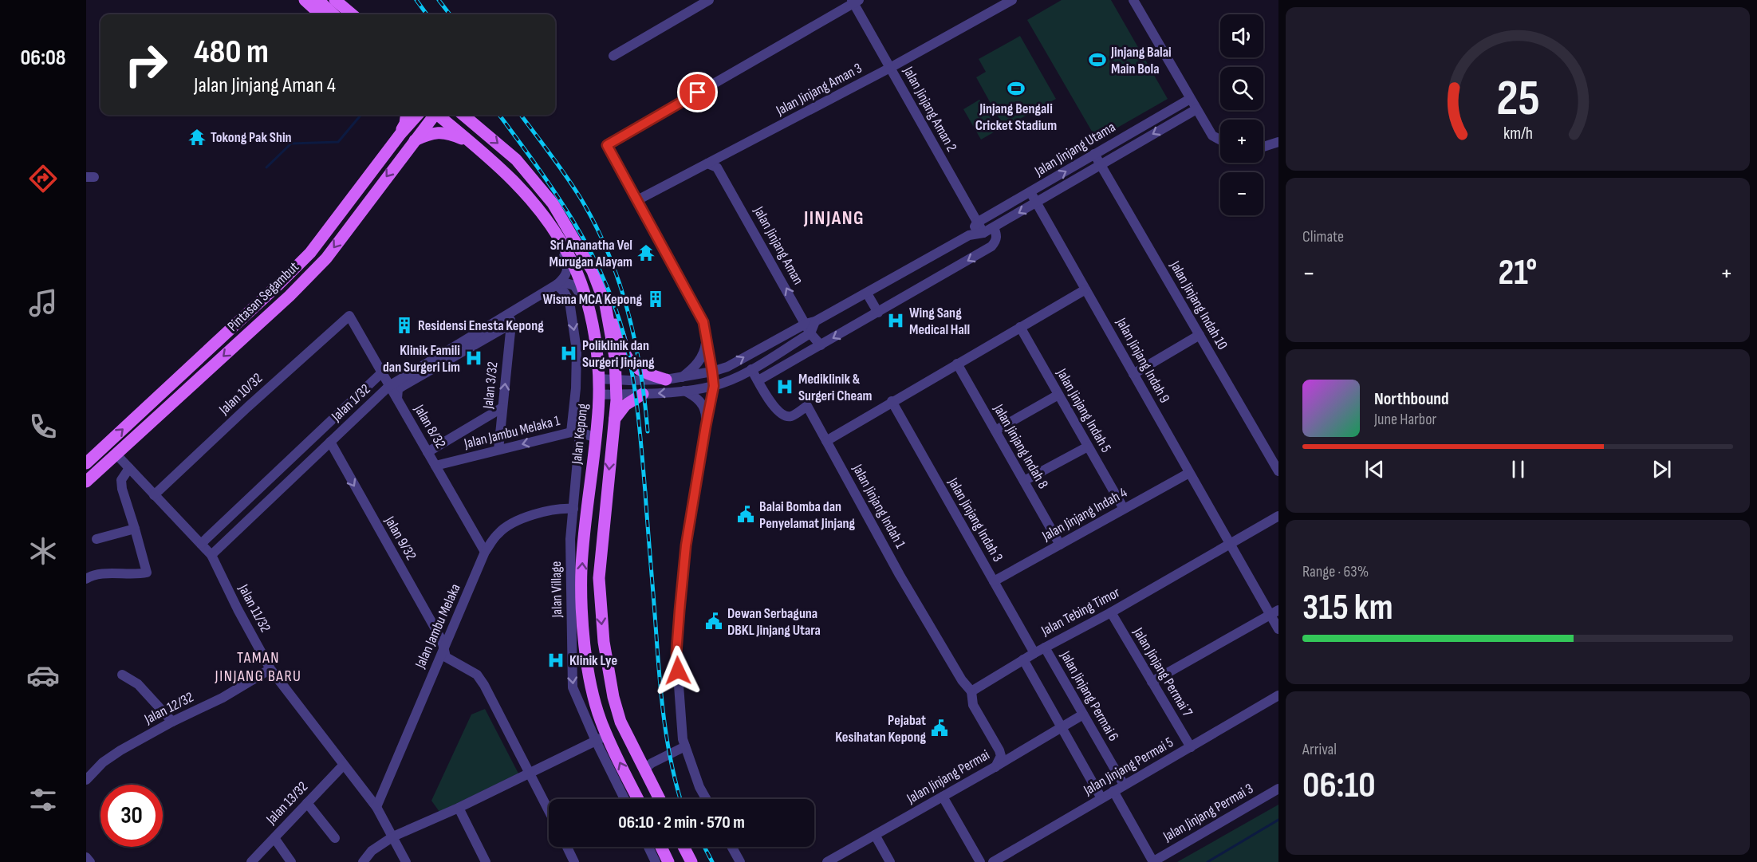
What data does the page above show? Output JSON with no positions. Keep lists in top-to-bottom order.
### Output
{
  "streets": {
    "main road": ["Pintasan Segambut", "Jalan Kepong"],
    "street": [
      "Jalan Jinjang Aman 3",
      "Jalan Jinjang Aman 2",
      "Jalan Jinjang Utama",
      "Jalan Jinjang Aman",
      "Jalan Jinjang Indah 10",
      "Jalan Jinjang Indah 9",
      "Jalan 3/32",
      "Jalan 10/32",
      "Jalan 1/32",
      "Jalan Jinjang Indah 5",
      "Jalan 8/32",
      "Jalan Jambu Melaka 1",
      "Jalan Jinjang Indah 8",
      "Jalan Jinjang Indah 1",
      "Jalan Jinjang Indah 4",
      "Jalan Jinjang Indah 3",
      "Jalan 9/32",
      "Jalan Village",
      "Jalan 11/32",
      "Jalan Tebing Timor",
      "Jalan Jambu Melaka",
      "Jalan Jinjang Permai 7",
      "Jalan Jinjang Permai 6",
      "Jalan 12/32",
      "Jalan Jinjang Permai 5",
      "Jalan Jinjang Permai",
      "Jalan 13/32",
      "Jalan Jinjang Permai 3"
    ]
  },
  "crossings": [
    ["Jalan Jinjang Aman 3", "Jalan Jinjang Aman 2"],
    ["Jalan Jinjang Aman 3", "Jalan Jinjang Aman"],
    ["Jalan Jinjang Aman 2", "Jalan Jinjang Utama"],
    ["Jalan Jinjang Utama", "Jalan Jinjang Aman"],
    ["Jalan Jinjang Utama", "Jalan Jinjang Indah 10"],
    ["Jalan Jinjang Utama", "Jalan Jinjang Indah 9"],
    ["Jalan Jinjang Utama", "Jalan Kepong"],
    ["Jalan Jinjang Utama", "Jalan Jinjang Indah 1"],
    ["Pintasan Segambut", "Jalan 11/32"],
    ["Jalan Jinjang Indah 9", "Jalan Jinjang Indah 4"],
    ["Jalan Jinjang Indah 9", "Jalan Tebing Timor"],
    ["Jalan 3/32", "Jalan 1/32"],
    ["Jalan 3/32", "Jalan Jambu Melaka 1"],
    ["Jalan 10/32", "Jalan 8/32"],
    ["Jalan 10/32", "Jalan 11/32"],
    ["Jalan 1/32", "Jalan 8/32"],
    ["Jalan 1/32", "Jalan 9/32"],
    ["Jalan 1/32", "Jalan Village"],
    ["Jalan 1/32", "Jalan 11/32"],
    ["Jalan Jinjang Indah 5", "Jalan Jinjang Indah 4"],
    ["Jalan 8/32", "Jalan Jambu Melaka 1"],
    ["Jalan 8/32", "Jalan Jambu Melaka"],
    ["Jalan Jambu Melaka 1", "Jalan Kepong"],
    ["Jalan Jambu Melaka 1", "Jalan Village"],
    ["Jalan Kepong", "Jalan Village"],
    ["Jalan Jinjang Indah 8", "Jalan Jinjang Indah 4"],
    ["Jalan Jinjang Indah 1", "Jalan Tebing Timor"],
    ["Jalan Jinjang Indah 4", "Jalan Jinjang Indah 3"],
    ["Jalan Jinjang Indah 3", "Jalan Tebing Timor"],
    ["Jalan 9/32", "Jalan Jambu Melaka"],
    ["Jalan Village", "Jalan Jambu Melaka"],
    ["Jalan 11/32", "Jalan Jambu Melaka"],
    ["Jalan 11/32", "Jalan 12/32"],
    ["Jalan 11/32", "Jalan 13/32"],
    ["Jalan Tebing Timor", "Jalan Jinjang Permai 7"],
    ["Jalan Tebing Timor", "Jalan Jinjang Permai 6"],
    ["Jalan Jinjang Permai 7", "Jalan Jinjang Permai 5"],
    ["Jalan Jinjang Permai 6", "Jalan Jinjang Permai 5"],
    ["Jalan Jinjang Permai 6", "Jalan Jinjang Permai"]
  ],
  "one_way": [
    "Jalan Jinjang Aman",
    "Jalan 3/32",
    "Jalan Jambu Melaka 1",
    "Jalan 9/32",
    "Jalan Village"
  ],
  "districts": ["JINJANG", "TAMAN JINJANG BARU"],
  "places": {
    "sports": ["Jinjang Balai Main Bola", "Jinjang Bengali Cricket Stadium"],
    "temple": ["Tokong Pak Shin", "Sri Ananatha Vel Murugan Alayam"],
    "building": ["Wisma MCA Kepong", "Residensi Enesta Kepong"],
    "hospital": [
      "Wing Sang Medical Hall",
      "Poliklinik dan Surgeri Jinjang",
      "Klinik Famili dan Surgeri Lim",
      "Mediklinik & Surgeri Cheam",
      "Klinik Lye"
    ],
    "public building": ["Balai Bomba dan Penyelamat Jinjang", "Dewan Serbaguna DBKL Jinjang Utara", "Pejabat Kesihatan Kepong"]
  },
  "page": {
    "tabs": "06:08",
    "map_buttons": ["+", "−"],
    "turn": ["480 m", "Jalan Jinjang Aman 4"],
    "tile": [
      "Climate",
      ["Range · 63%", "315 km"],
      ["Arrival", "06:10"]
    ],
    "heat": ["−", "21°", "+"],
    "song": ["Northbound", "June Harbor"],
    "limit": "30",
    "trip": "06:10 · 2 min · 570 m",
    "gauge": ["25", "km/h"]
  }
}
